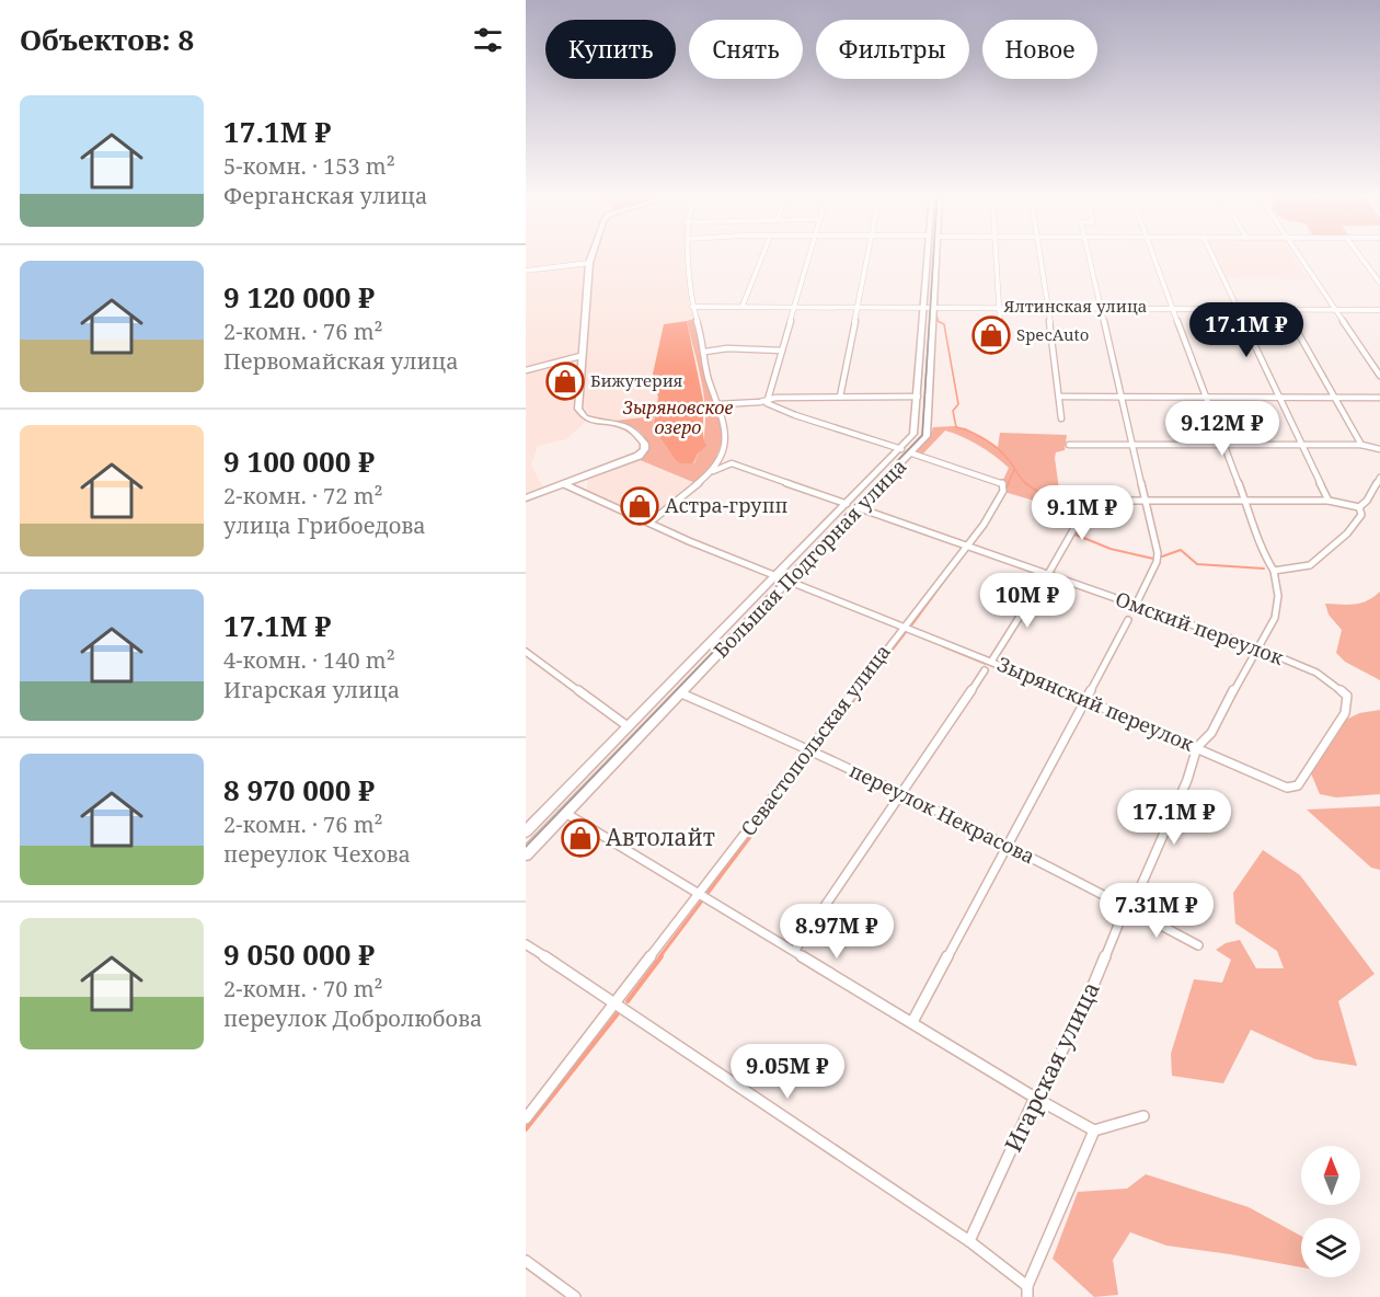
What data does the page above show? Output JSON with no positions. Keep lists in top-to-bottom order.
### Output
{
  "streets": {
    "main road": ["Большая Подгорная улица"],
    "street": [
      "Ялтинская улица",
      "Омский переулок",
      "Зырянский переулок",
      "Севастопольская улица",
      "переулок Некрасова",
      "Игарская улица"
    ]
  },
  "crossings": [
    ["Ялтинская улица", "Большая Подгорная улица"],
    ["Большая Подгорная улица", "Омский переулок"],
    ["Большая Подгорная улица", "Зырянский переулок"],
    ["Большая Подгорная улица", "Севастопольская улица"],
    ["Большая Подгорная улица", "переулок Некрасова"],
    ["Омский переулок", "Зырянский переулок"],
    ["Омский переулок", "Севастопольская улица"],
    ["Омский переулок", "Игарская улица"],
    ["Зырянский переулок", "Севастопольская улица"],
    ["Зырянский переулок", "Игарская улица"],
    ["Севастопольская улица", "переулок Некрасова"],
    ["переулок Некрасова", "Игарская улица"]
  ],
  "water": ["Зыряновское озеро"],
  "places": {
    "shop": [
      "SpecAuto",
      "Бижутерия",
      "Астра-групп",
      "Автолайт"
    ]
  },
  "north": "top",
  "page": {
    "heading": "Объектов: 8",
    "chip": [
      "Купить",
      "Снять",
      "Фильтры",
      "Новое"
    ],
    "list": [
      {
        "name": "17.1M ₽",
        "note": "5-комн. · 153 m² · Ферганская улица"
      },
      {
        "name": "9 120 000 ₽",
        "note": "2-комн. · 76 m² · Первомайская улица"
      },
      {
        "name": "9 100 000 ₽",
        "note": "2-комн. · 72 m² · улица Грибоедова"
      },
      {
        "name": "17.1M ₽",
        "note": "4-комн. · 140 m² · Игарская улица"
      },
      {
        "name": "8 970 000 ₽",
        "note": "2-комн. · 76 m² · переулок Чехова"
      },
      {
        "name": "9 050 000 ₽",
        "note": "2-комн. · 70 m² · переулок Добролюбова"
      }
    ],
    "price": [
      "17.1M ₽",
      "9.12M ₽",
      "9.1M ₽",
      "10M ₽",
      "17.1M ₽",
      "7.31M ₽",
      "8.97M ₽",
      "9.05M ₽"
    ]
  }
}
